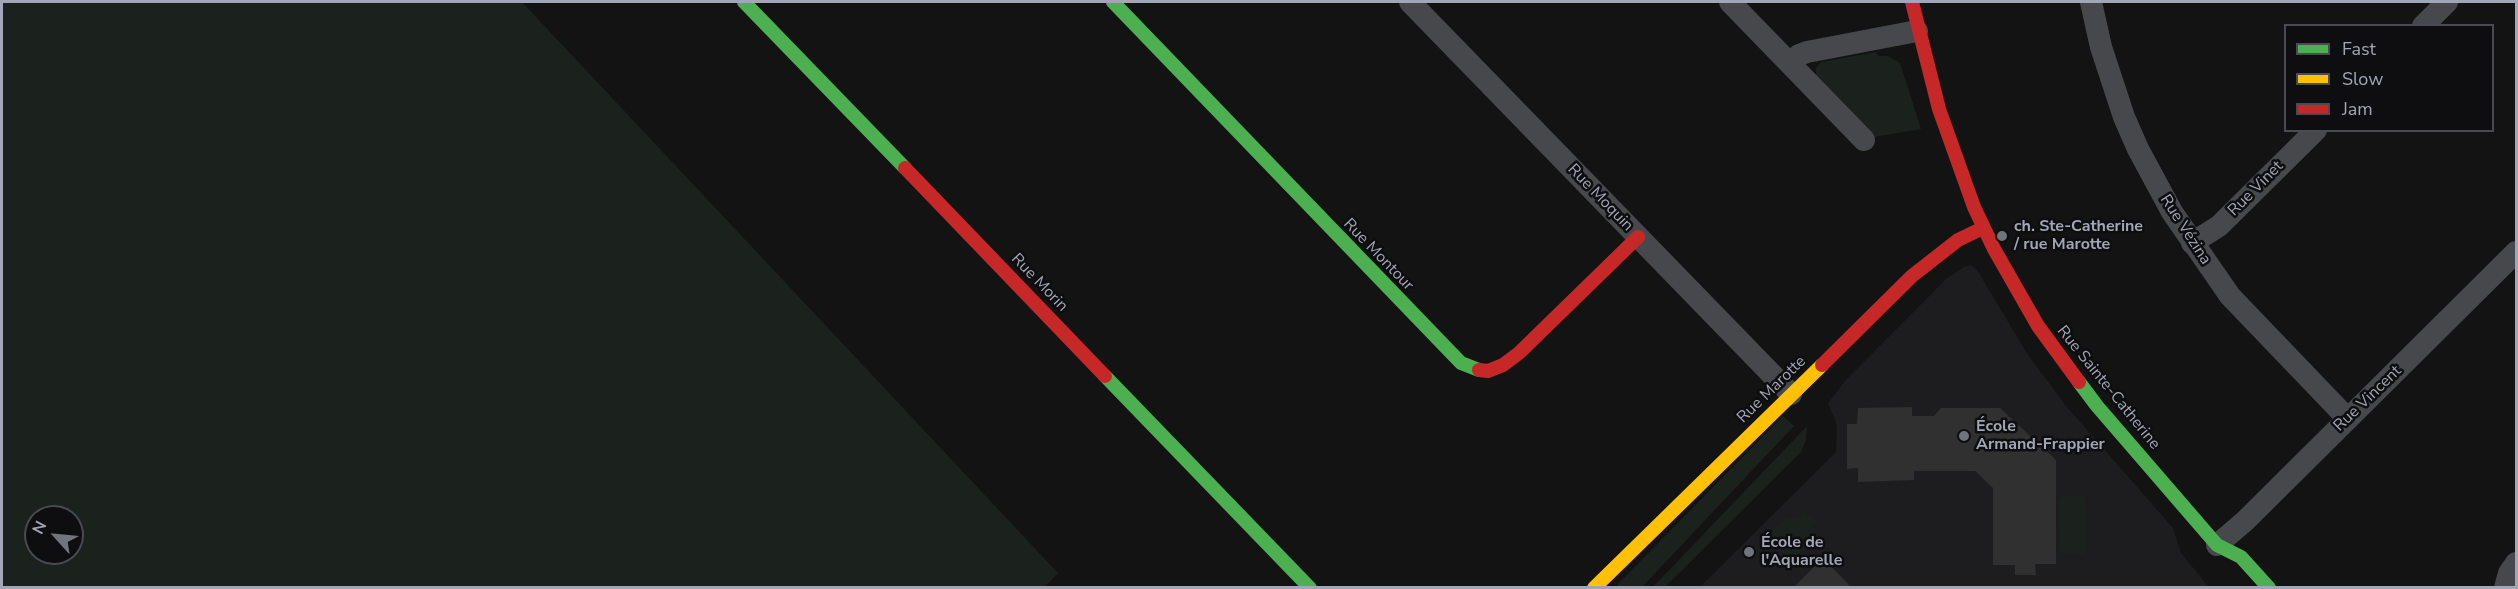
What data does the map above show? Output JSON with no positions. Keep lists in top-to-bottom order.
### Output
{
  "streets": {
    "street": [
      "Rue Vinet",
      "Rue Moquin",
      "Rue Vézina",
      "Rue Montour",
      "Rue Morin",
      "Rue Sainte-Catherine",
      "Rue Marotte",
      "Rue Vincent"
    ]
  },
  "crossings": [
    ["Rue Vinet", "Rue Vézina"],
    ["Rue Moquin", "Rue Montour"],
    ["Rue Moquin", "Rue Marotte"],
    ["Rue Vézina", "Rue Vincent"],
    ["Rue Sainte-Catherine", "Rue Marotte"],
    ["Rue Sainte-Catherine", "Rue Vincent"]
  ],
  "places": ["ch. Ste-Catherine / rue Marotte", "École Armand-Frappier", "École de l'Aquarelle"],
  "legend": ["Fast", "Slow", "Jam"],
  "north": "top left"
}
